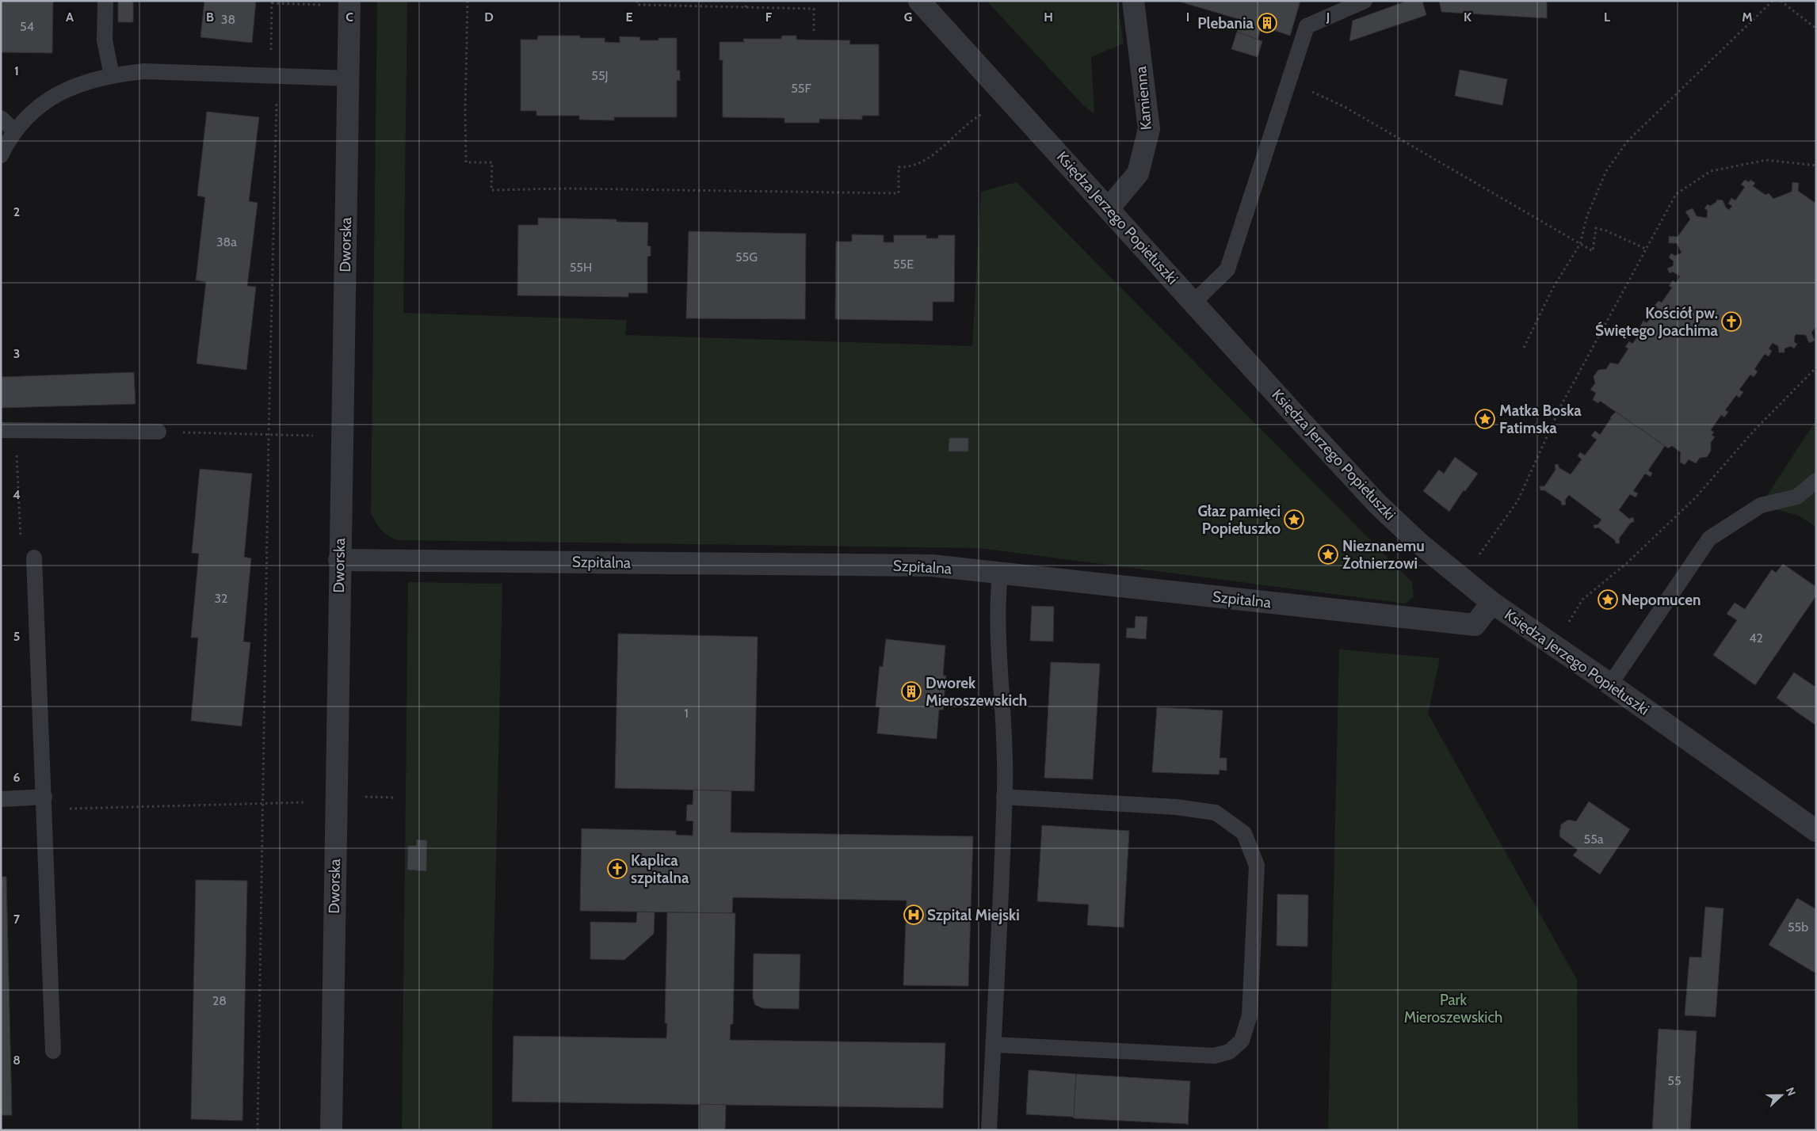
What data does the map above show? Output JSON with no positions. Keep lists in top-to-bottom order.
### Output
{
  "streets": {
    "street": [
      "Kamienna",
      "Księdza Jerzego Popiełuszki",
      "Dworska",
      "Szpitalna"
    ]
  },
  "crossings": [
    ["Kamienna", "Księdza Jerzego Popiełuszki"],
    ["Księdza Jerzego Popiełuszki", "Szpitalna"],
    ["Dworska", "Szpitalna"]
  ],
  "parks": ["Park Mieroszewskich"],
  "places": {
    "building": ["Plebania", "Dworek Mieroszewskich"],
    "church": ["Kościół pw. Świętego Joachima", "Kaplica szpitalna"],
    "place": [
      "Matka Boska Fatimska",
      "Głaz pamięci Popiełuszko",
      "Nieznanemu Żołnierzowi",
      "Nepomucen"
    ],
    "hospital": ["Szpital Miejski"]
  },
  "house_numbers": [
    "38",
    "54",
    "55J",
    "55F",
    "38a",
    "55G",
    "55E",
    "55H",
    "32",
    "42",
    "1",
    "55a",
    "55b",
    "28",
    "55"
  ],
  "north": "right",
  "grid": {
    "columns": [
      "A",
      "B",
      "C",
      "D",
      "E",
      "F",
      "G",
      "H",
      "I",
      "J",
      "K",
      "L",
      "M"
    ],
    "rows": [
      "1",
      "2",
      "3",
      "4",
      "5",
      "6",
      "7",
      "8"
    ]
  }
}
